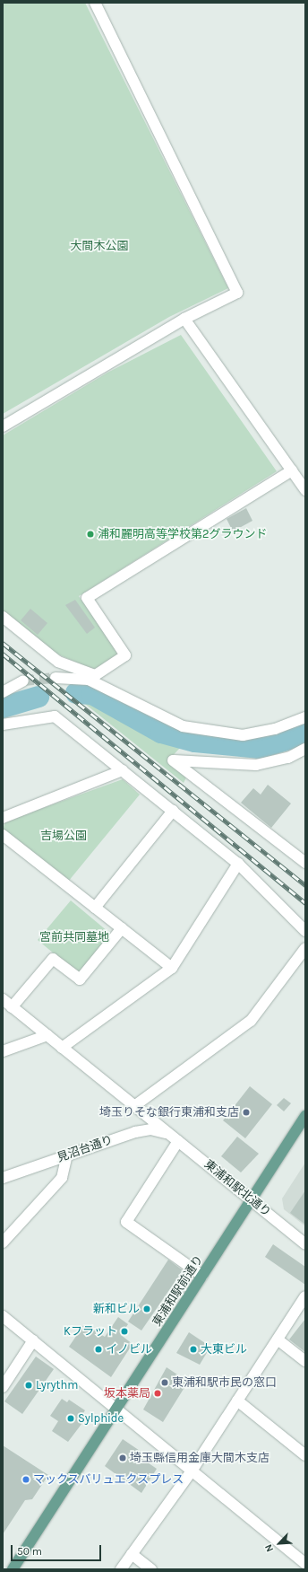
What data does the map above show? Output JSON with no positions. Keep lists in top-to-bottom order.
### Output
{
  "streets": {
    "main road": ["東浦和駅前通り"],
    "street": ["見沼台通り", "東浦和駅北通り"]
  },
  "crossings": [
    ["見沼台通り", "東浦和駅北通り"],
    ["東浦和駅北通り", "東浦和駅前通り"]
  ],
  "parks": ["大間木公園", "吉場公園", "宮前共同墓地"],
  "places": [
    "浦和麗明高等学校第2グラウンド",
    "埼玉りそな銀行東浦和支店",
    "新和ビル",
    "Kフラット",
    "イノビル",
    "大東ビル",
    "東浦和駅市民の窓口",
    "Lyrythm",
    "坂本薬局",
    "Sylphide",
    "埼玉縣信用金庫大間木支店",
    "マックスバリュエクスプレス"
  ],
  "scale_bar": "50 m",
  "north": "bottom left"
}
